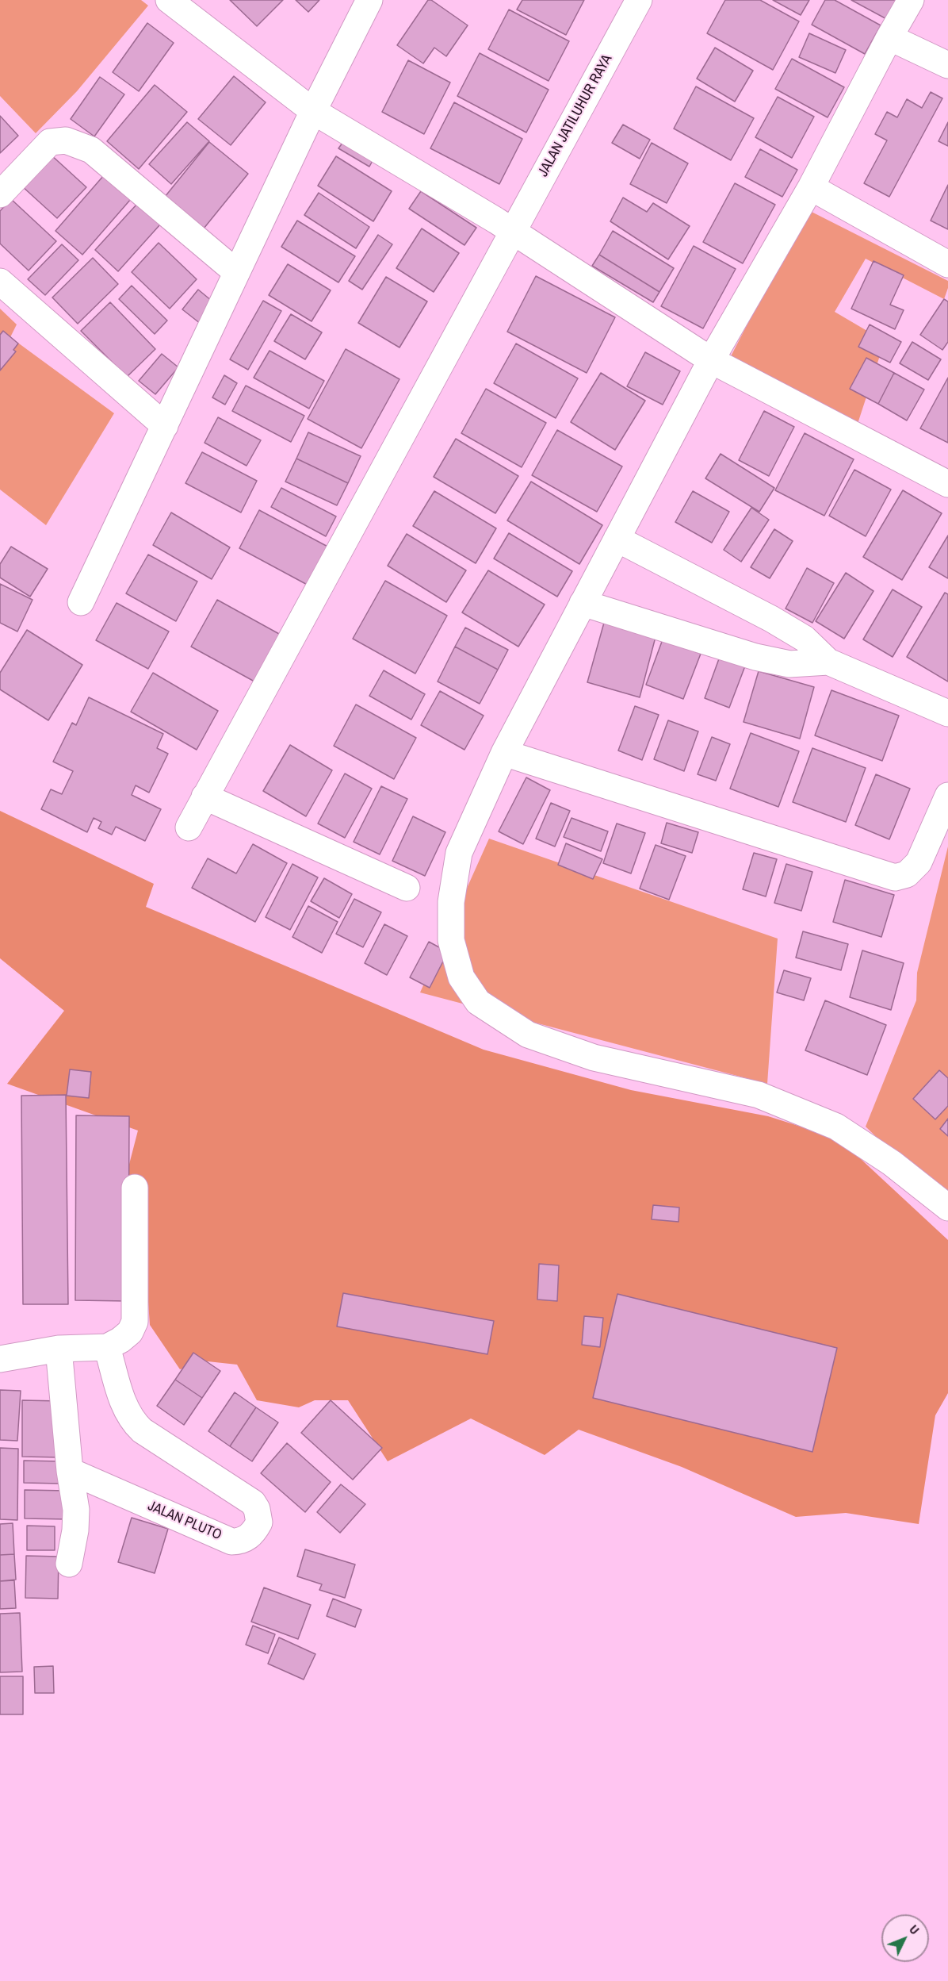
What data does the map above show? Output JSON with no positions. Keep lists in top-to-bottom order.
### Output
{
  "streets": {
    "street": ["JALAN JATILUHUR RAYA", "JALAN PLUTO"]
  },
  "north": "top right"
}
